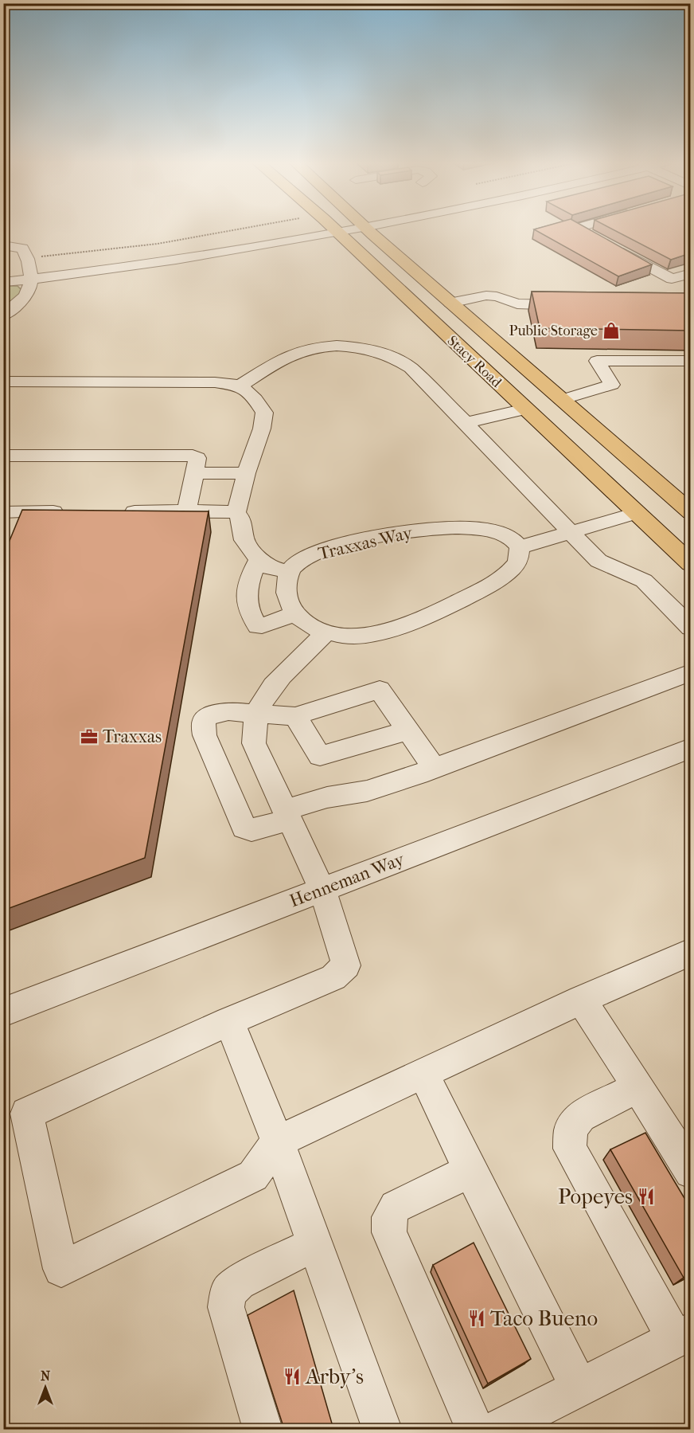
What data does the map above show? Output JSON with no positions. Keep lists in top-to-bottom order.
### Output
{
  "streets": {
    "main road": ["Stacy Road"],
    "street": ["Traxxas Way", "Henneman Way"]
  },
  "places": {
    "shop": ["Public Storage"],
    "office": ["Traxxas"],
    "restaurant": ["Popeyes", "Taco Bueno", "Arby's"]
  },
  "north": "top"
}
